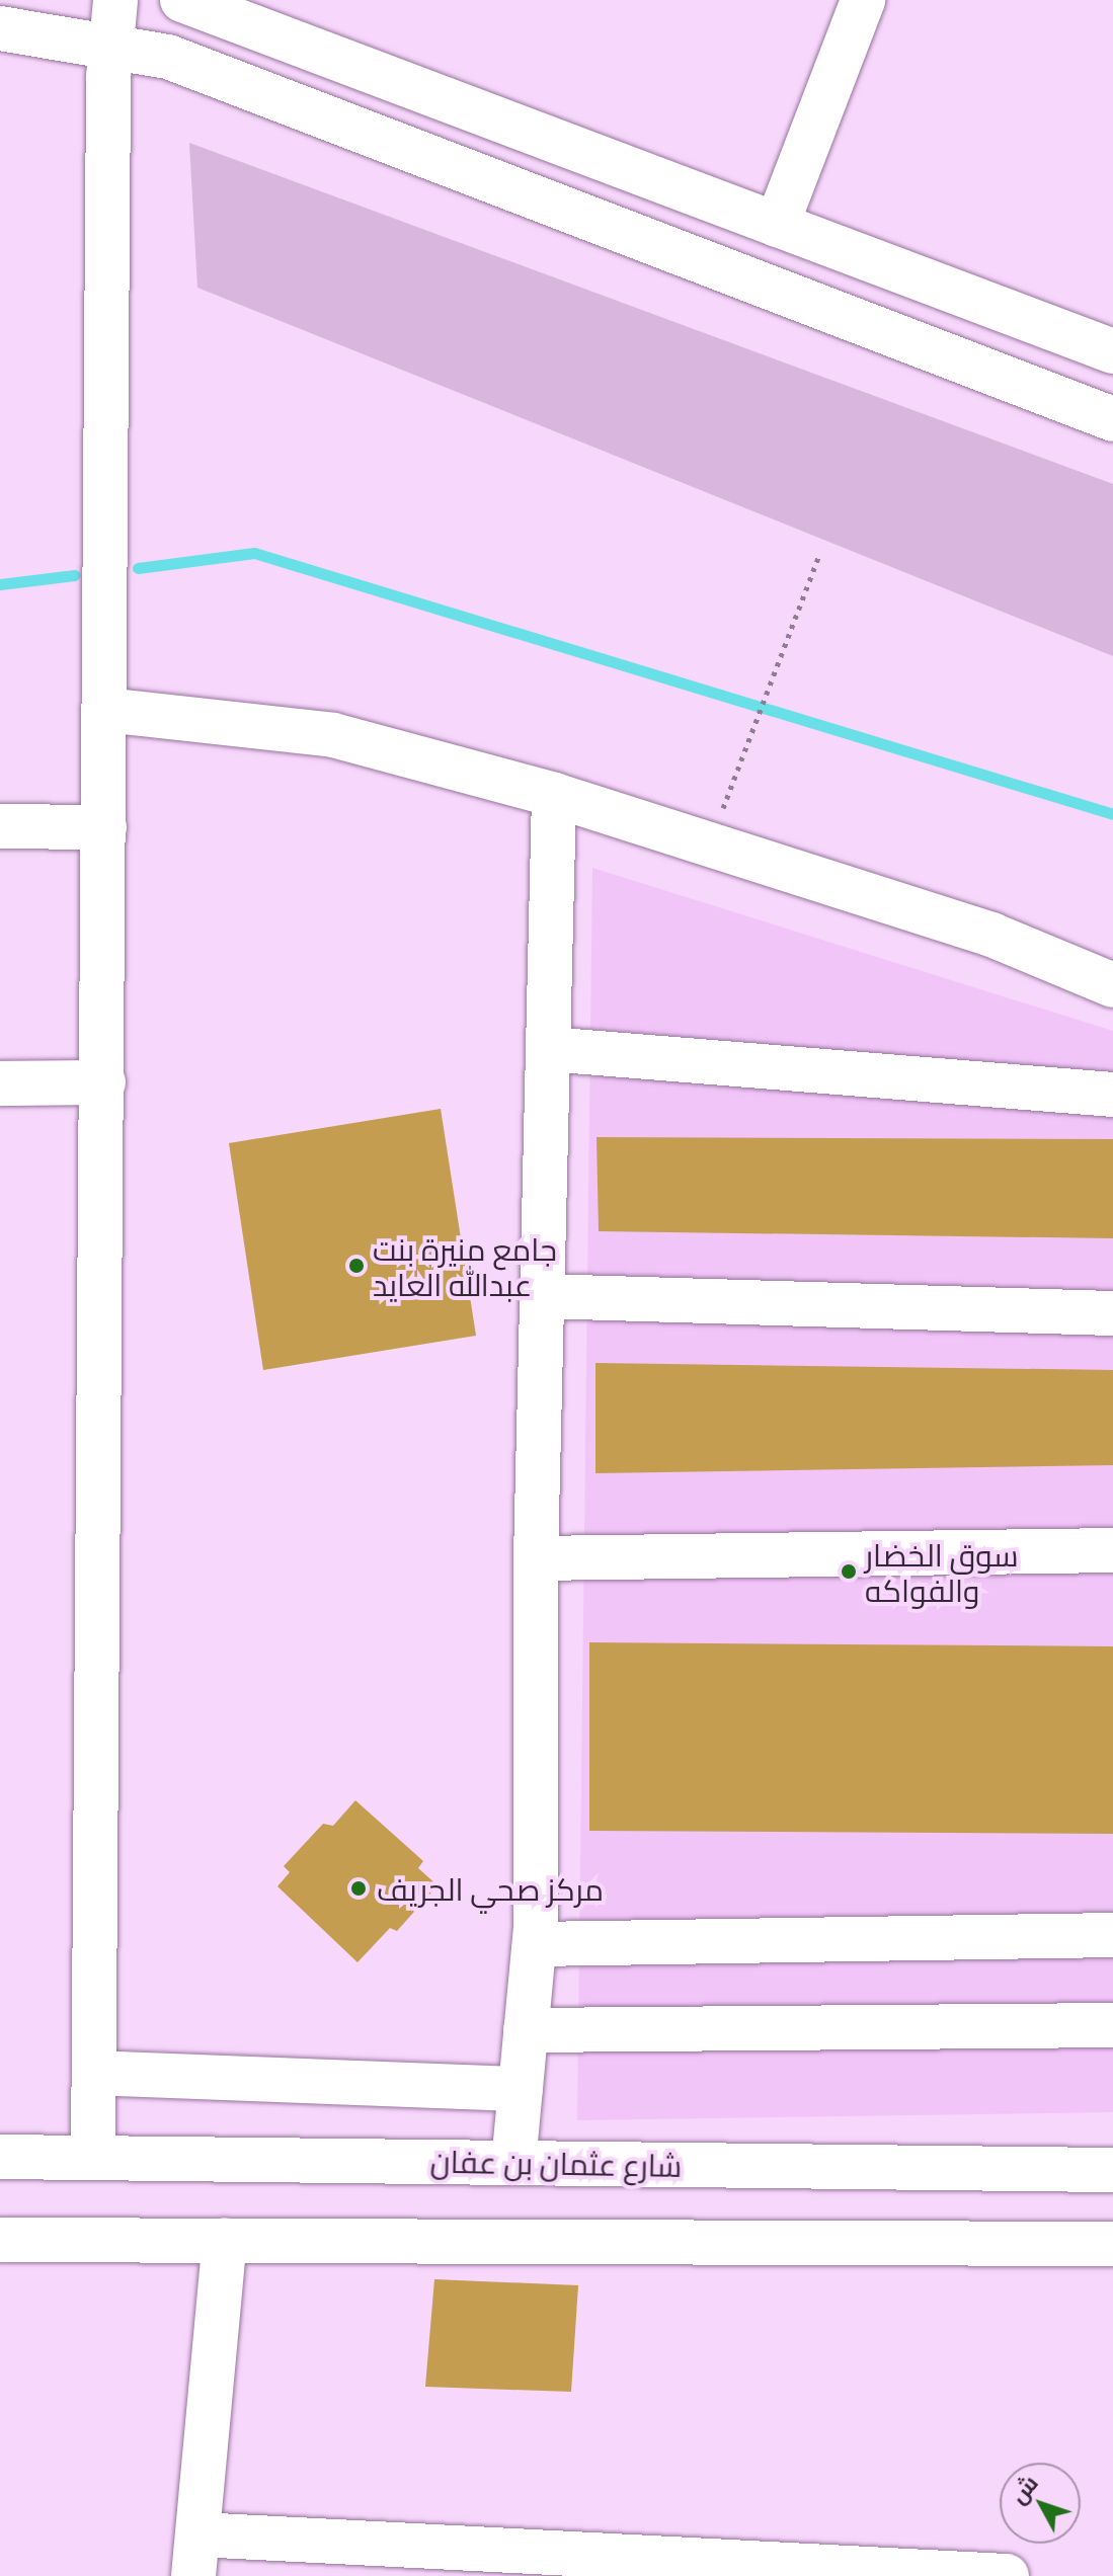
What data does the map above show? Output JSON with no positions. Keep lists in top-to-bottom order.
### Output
{
  "streets": {
    "street": ["شارع عثمان بن عفان"]
  },
  "places": ["جامع منيرة بنت عبدالله العايد", "سوق الخضار والفواكه", "مركز صحي الجريف"],
  "north": "top left"
}
